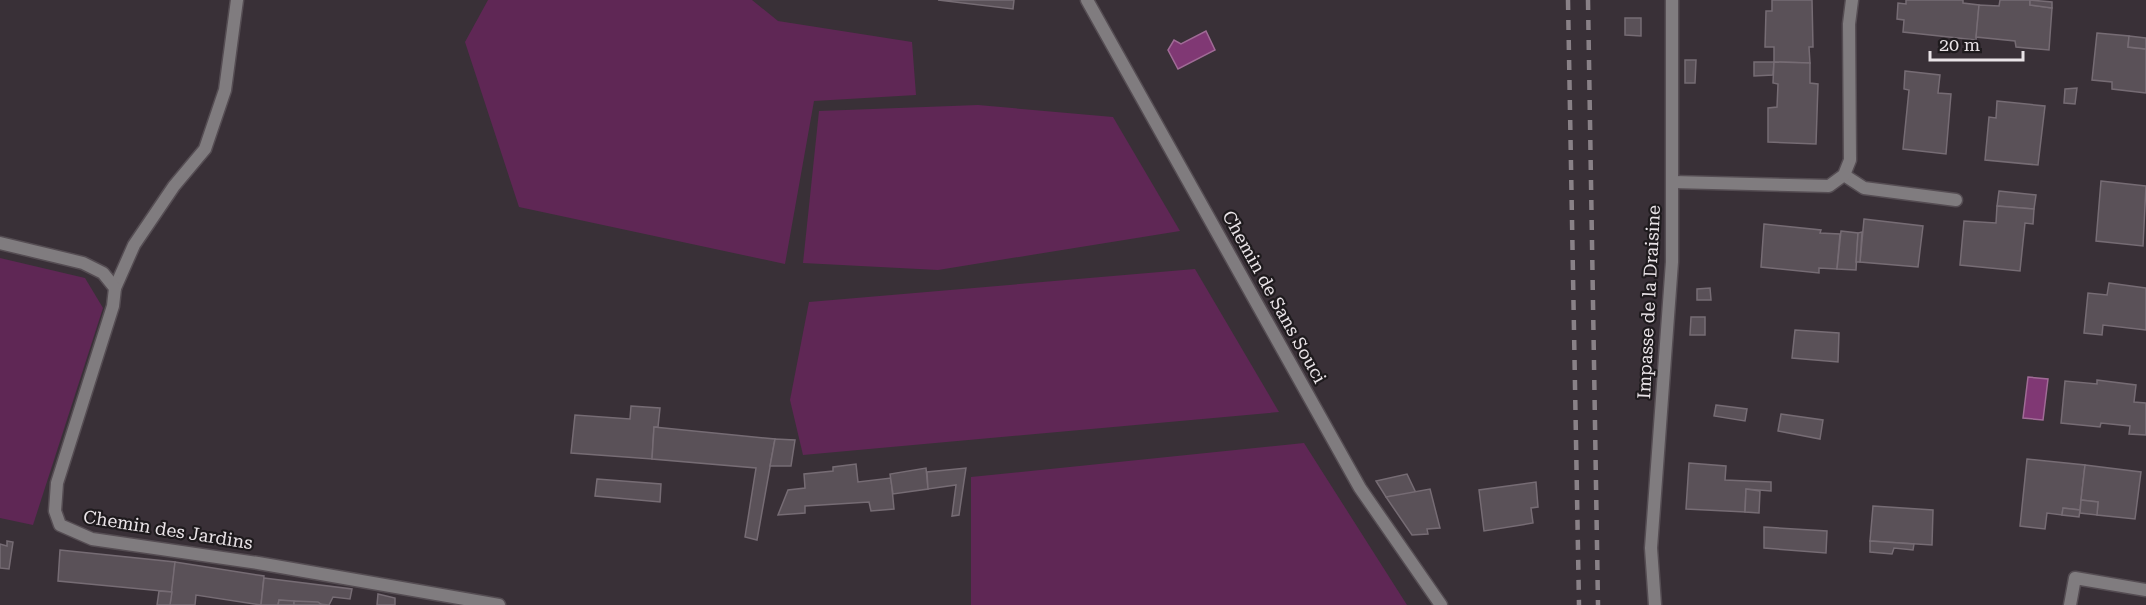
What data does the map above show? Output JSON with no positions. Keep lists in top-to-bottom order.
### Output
{
  "streets": {
    "street": ["Chemin de Sans Souci", "Impasse de la Draisine", "Chemin des Jardins"]
  },
  "scale_bar": "20 m"
}
